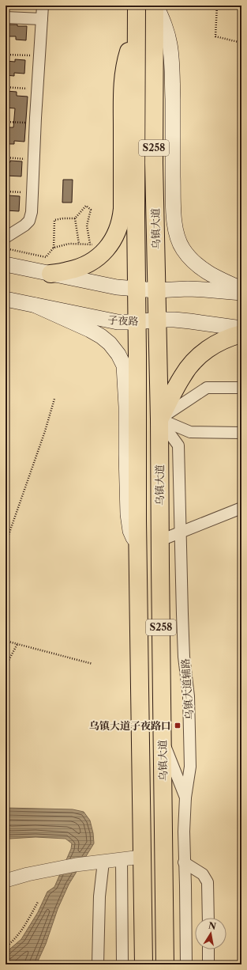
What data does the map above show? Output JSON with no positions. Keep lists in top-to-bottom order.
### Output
{
  "streets": {
    "main road": ["S258", "乌镇大道", "子夜路"],
    "street": ["乌镇大道辅路"]
  },
  "crossings": [
    ["乌镇大道", "子夜路"],
    ["乌镇大道", "乌镇大道辅路"]
  ],
  "places": {
    "transit": ["乌镇大道子夜路口"]
  },
  "north": "top"
}
